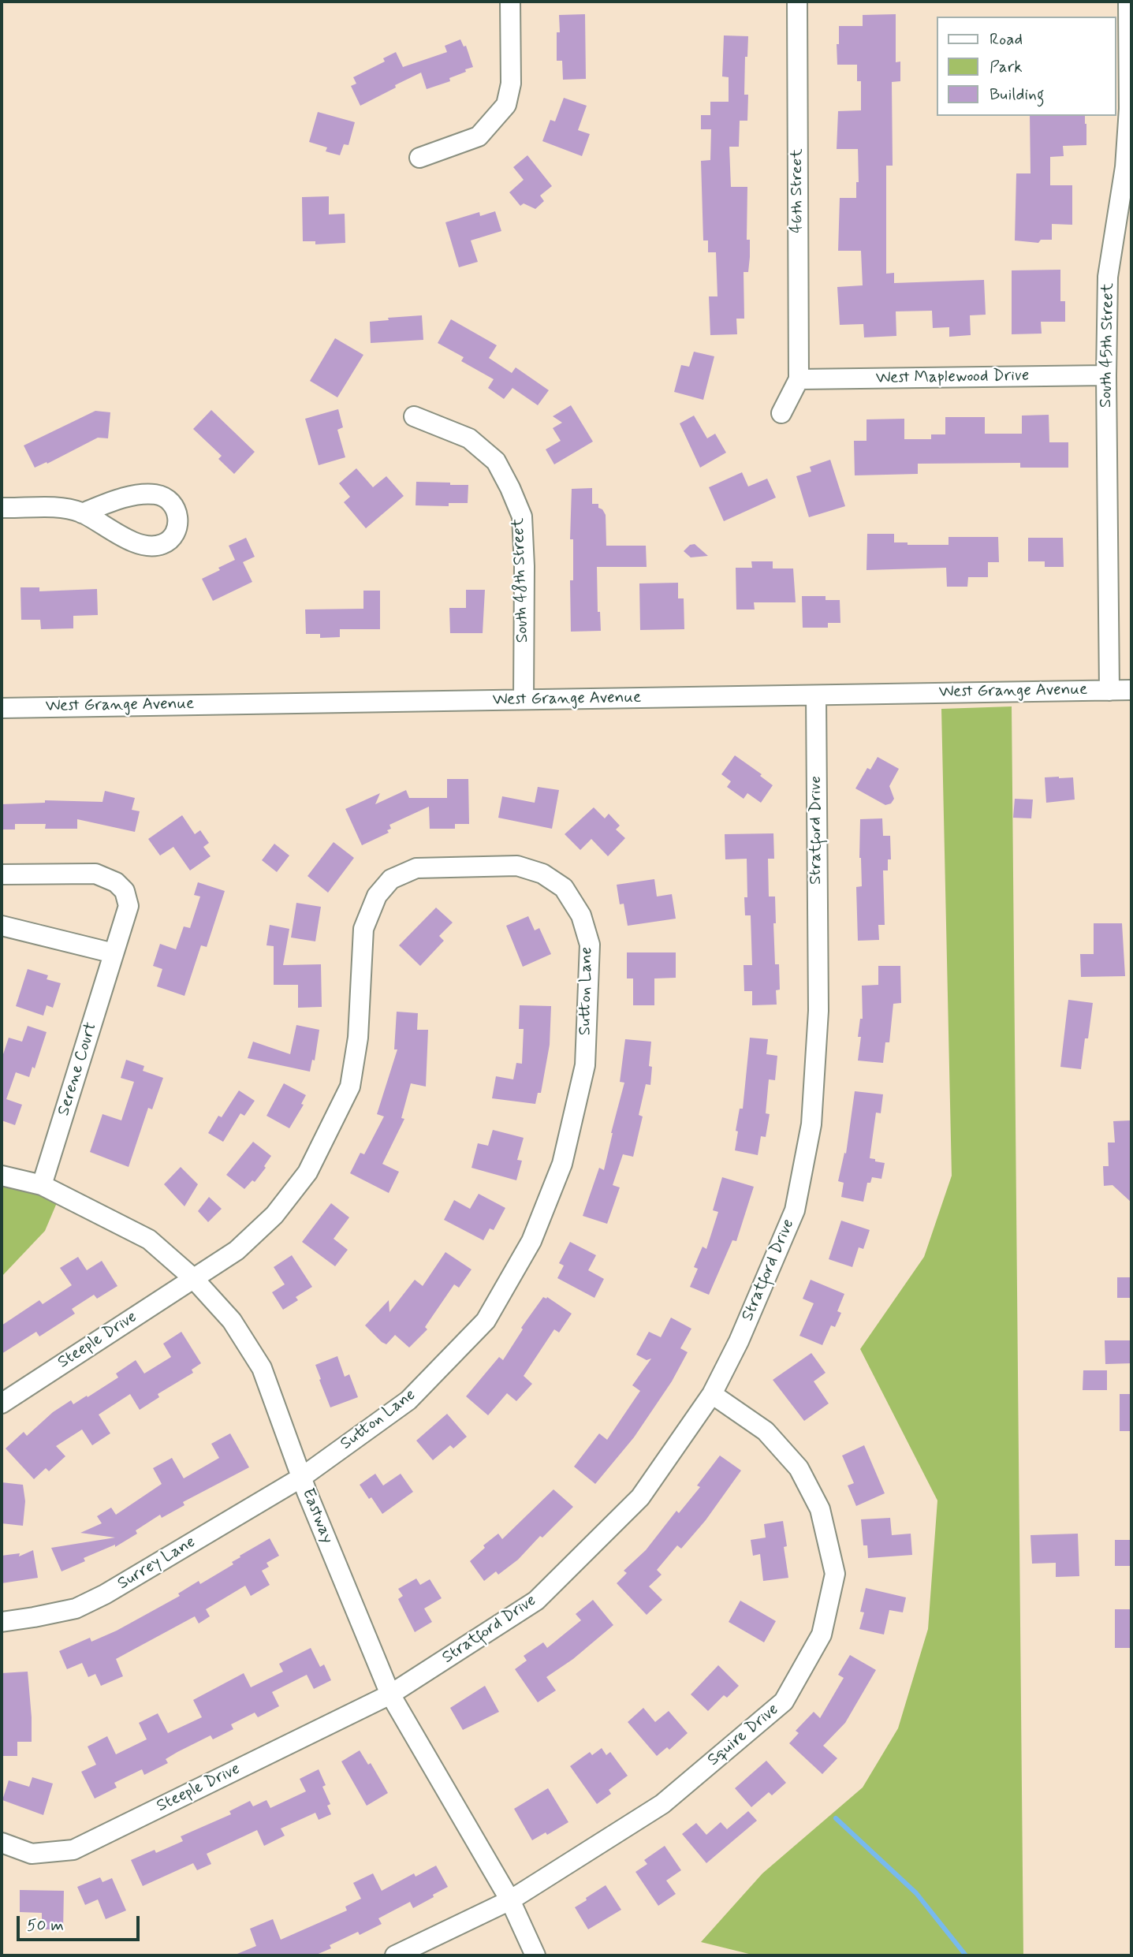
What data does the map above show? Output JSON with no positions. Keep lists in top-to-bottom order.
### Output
{
  "streets": {
    "street": [
      "46th Street",
      "South 45th Street",
      "West Maplewood Drive",
      "South 48th Street",
      "West Grange Avenue",
      "Stratford Drive",
      "Sutton Lane",
      "Serene Court",
      "Steeple Drive",
      "Eastway",
      "Surrey Lane",
      "Squire Drive"
    ]
  },
  "crossings": [
    ["46th Street", "West Maplewood Drive"],
    ["South 45th Street", "West Maplewood Drive"],
    ["South 45th Street", "West Grange Avenue"],
    ["South 48th Street", "West Grange Avenue"],
    ["West Grange Avenue", "Stratford Drive"],
    ["Stratford Drive", "Steeple Drive"],
    ["Stratford Drive", "Eastway"],
    ["Stratford Drive", "Squire Drive"],
    ["Sutton Lane", "Steeple Drive"],
    ["Sutton Lane", "Eastway"],
    ["Sutton Lane", "Surrey Lane"],
    ["Serene Court", "Eastway"],
    ["Steeple Drive", "Eastway"],
    ["Eastway", "Surrey Lane"],
    ["Eastway", "Squire Drive"]
  ],
  "legend": ["Road", "Park", "Building"],
  "scale_bar": "50 m"
}
